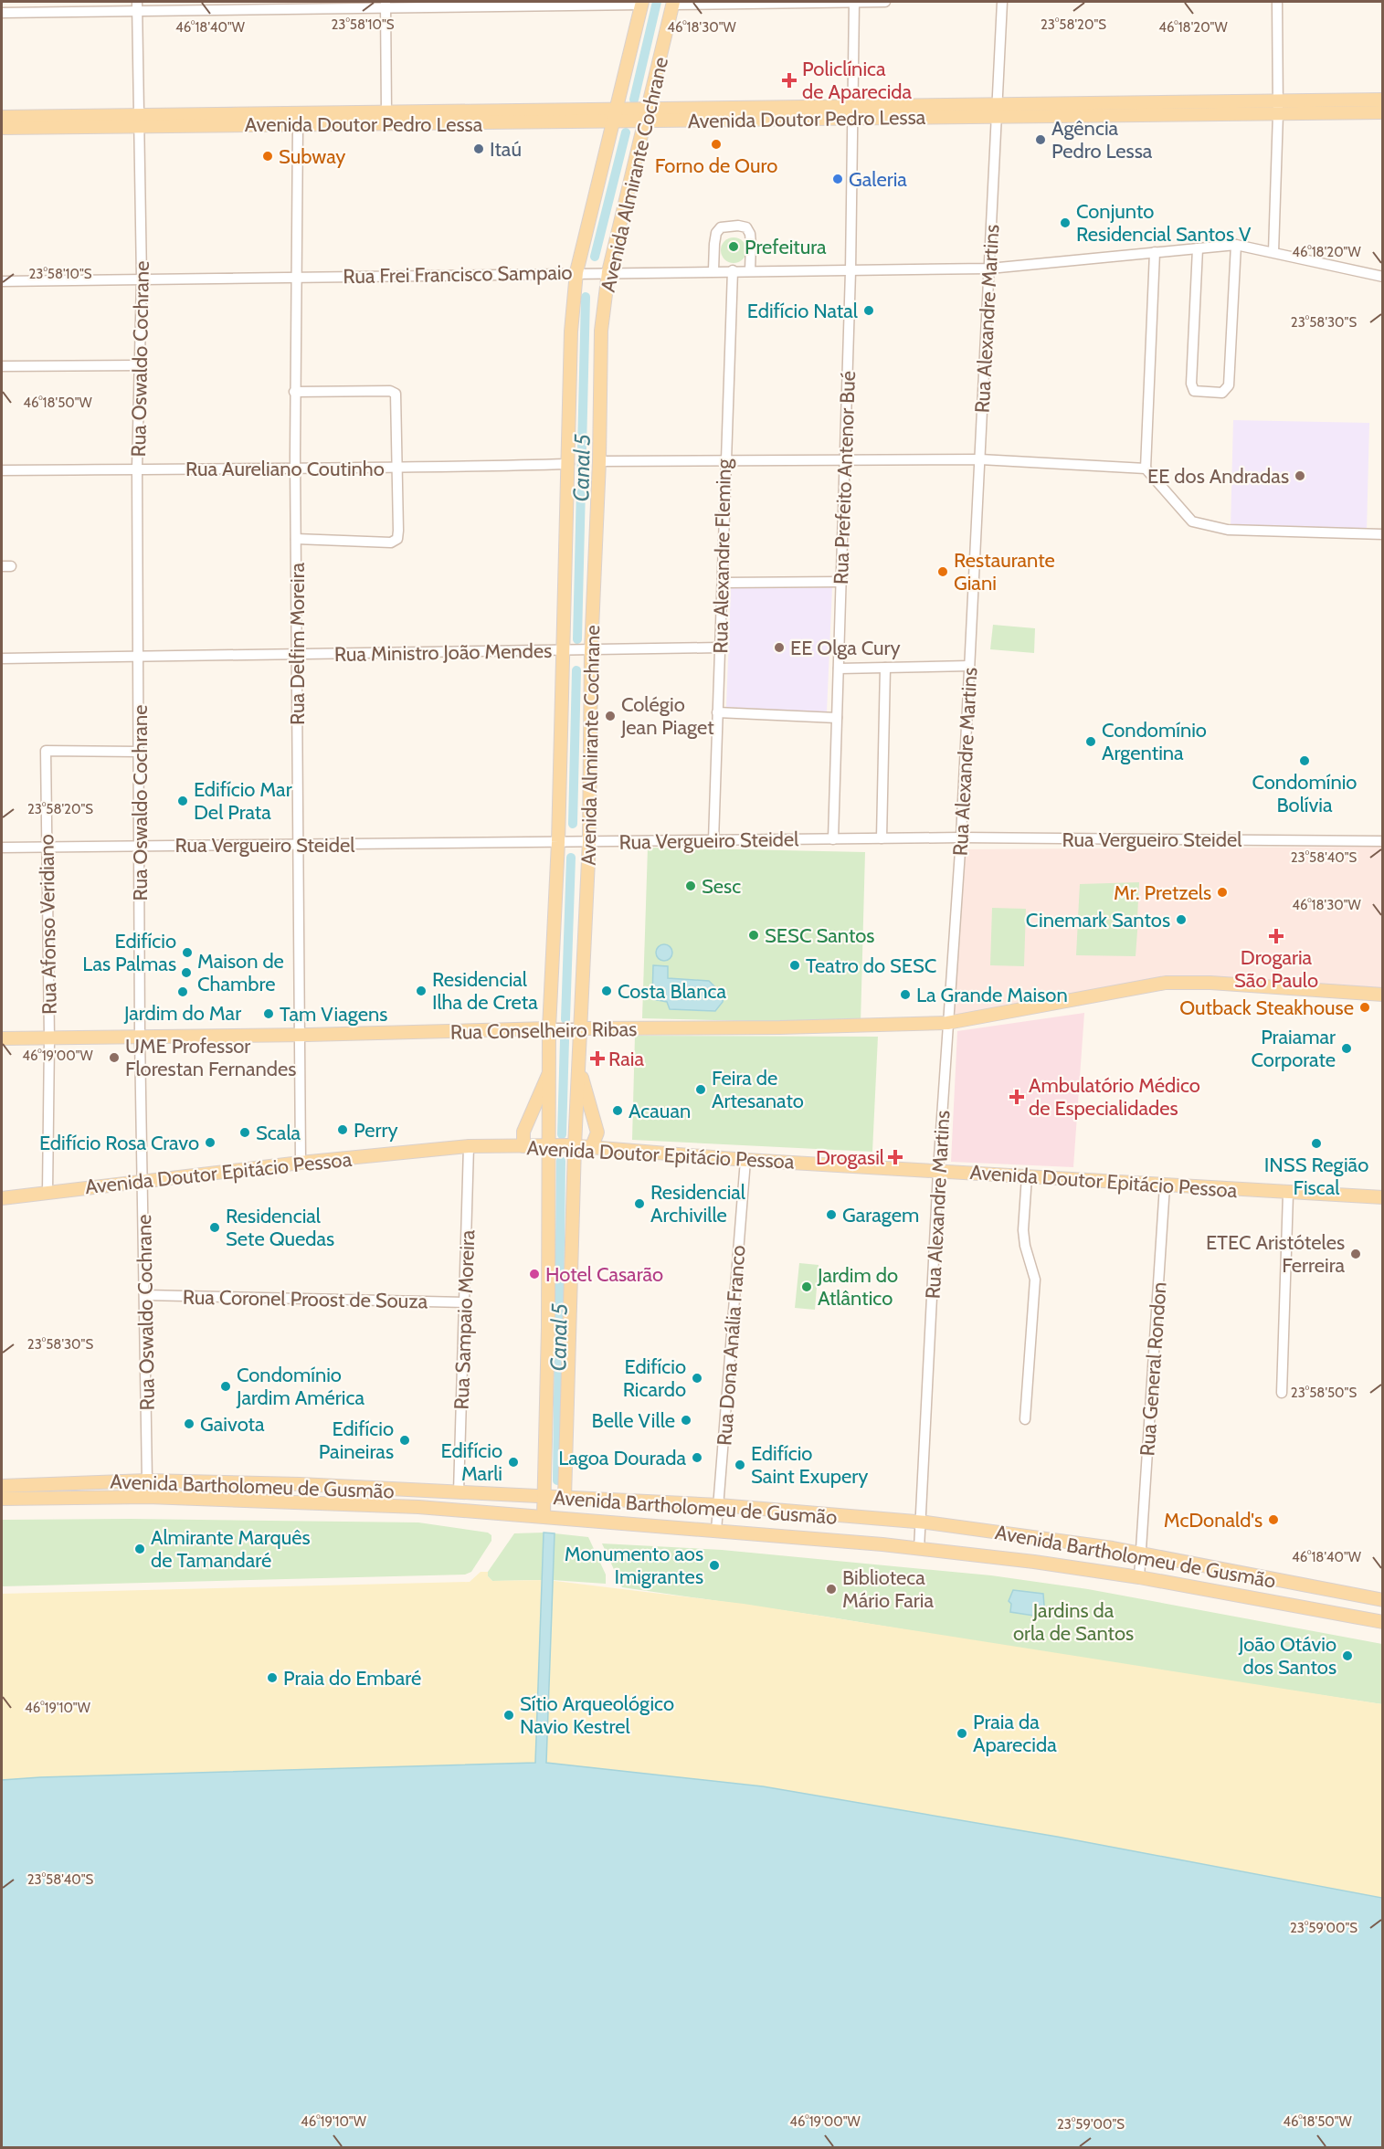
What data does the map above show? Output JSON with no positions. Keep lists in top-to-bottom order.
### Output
{
  "streets": {
    "main road": [
      "Avenida Doutor Pedro Lessa",
      "Avenida Almirante Cochrane",
      "Rua Conselheiro Ribas",
      "Avenida Doutor Epitácio Pessoa",
      "Avenida Bartholomeu de Gusmão"
    ],
    "street": [
      "Rua Frei Francisco Sampaio",
      "Rua Alexandre Martins",
      "Rua Oswaldo Cochrane",
      "Rua Aureliano Coutinho",
      "Rua Prefeito Antenor Bué",
      "Rua Alexandre Fleming",
      "Rua Delfim Moreira",
      "Rua Ministro João Mendes",
      "Rua Vergueiro Steidel",
      "Rua Afonso Veridiano",
      "Rua Coronel Proost de Souza",
      "Rua Sampaio Moreira",
      "Rua Dona Anália Franco",
      "Rua General Rondon"
    ]
  },
  "crossings": [
    ["Avenida Doutor Pedro Lessa", "Avenida Almirante Cochrane"],
    ["Avenida Doutor Pedro Lessa", "Rua Alexandre Martins"],
    ["Avenida Doutor Pedro Lessa", "Rua Oswaldo Cochrane"],
    ["Avenida Doutor Pedro Lessa", "Rua Prefeito Antenor Bué"],
    ["Avenida Doutor Pedro Lessa", "Rua Delfim Moreira"],
    ["Avenida Almirante Cochrane", "Rua Frei Francisco Sampaio"],
    ["Avenida Almirante Cochrane", "Rua Aureliano Coutinho"],
    ["Avenida Almirante Cochrane", "Rua Ministro João Mendes"],
    ["Avenida Almirante Cochrane", "Rua Vergueiro Steidel"],
    ["Avenida Almirante Cochrane", "Rua Conselheiro Ribas"],
    ["Avenida Almirante Cochrane", "Avenida Doutor Epitácio Pessoa"],
    ["Avenida Almirante Cochrane", "Avenida Bartholomeu de Gusmão"],
    ["Rua Frei Francisco Sampaio", "Rua Alexandre Martins"],
    ["Rua Frei Francisco Sampaio", "Rua Oswaldo Cochrane"],
    ["Rua Frei Francisco Sampaio", "Rua Prefeito Antenor Bué"],
    ["Rua Frei Francisco Sampaio", "Rua Alexandre Fleming"],
    ["Rua Frei Francisco Sampaio", "Rua Delfim Moreira"],
    ["Rua Alexandre Martins", "Rua Vergueiro Steidel"],
    ["Rua Alexandre Martins", "Rua Conselheiro Ribas"],
    ["Rua Alexandre Martins", "Avenida Doutor Epitácio Pessoa"],
    ["Rua Alexandre Martins", "Avenida Bartholomeu de Gusmão"],
    ["Rua Oswaldo Cochrane", "Rua Aureliano Coutinho"],
    ["Rua Oswaldo Cochrane", "Rua Ministro João Mendes"],
    ["Rua Oswaldo Cochrane", "Rua Vergueiro Steidel"],
    ["Rua Oswaldo Cochrane", "Rua Afonso Veridiano"],
    ["Rua Oswaldo Cochrane", "Rua Conselheiro Ribas"],
    ["Rua Oswaldo Cochrane", "Avenida Doutor Epitácio Pessoa"],
    ["Rua Oswaldo Cochrane", "Rua Coronel Proost de Souza"],
    ["Rua Oswaldo Cochrane", "Avenida Bartholomeu de Gusmão"],
    ["Rua Aureliano Coutinho", "Rua Delfim Moreira"],
    ["Rua Prefeito Antenor Bué", "Rua Vergueiro Steidel"],
    ["Rua Alexandre Fleming", "Rua Ministro João Mendes"],
    ["Rua Alexandre Fleming", "Rua Vergueiro Steidel"],
    ["Rua Delfim Moreira", "Rua Ministro João Mendes"],
    ["Rua Delfim Moreira", "Rua Vergueiro Steidel"],
    ["Rua Delfim Moreira", "Rua Conselheiro Ribas"],
    ["Rua Delfim Moreira", "Avenida Doutor Epitácio Pessoa"],
    ["Rua Vergueiro Steidel", "Rua Afonso Veridiano"],
    ["Rua Afonso Veridiano", "Rua Conselheiro Ribas"],
    ["Rua Afonso Veridiano", "Avenida Doutor Epitácio Pessoa"],
    ["Avenida Doutor Epitácio Pessoa", "Rua Sampaio Moreira"],
    ["Avenida Doutor Epitácio Pessoa", "Rua Dona Anália Franco"],
    ["Avenida Doutor Epitácio Pessoa", "Rua General Rondon"],
    ["Rua Coronel Proost de Souza", "Rua Sampaio Moreira"],
    ["Rua Sampaio Moreira", "Avenida Bartholomeu de Gusmão"],
    ["Rua Dona Anália Franco", "Avenida Bartholomeu de Gusmão"],
    ["Rua General Rondon", "Avenida Bartholomeu de Gusmão"]
  ],
  "water": ["Canal 5"],
  "parks": ["Jardins da orla de Santos"],
  "places": {
    "health": [
      "Policlínica de Aparecida",
      "Drogaria São Paulo",
      "Raia",
      "Ambulatório Médico de Especialidades",
      "Drogasil"
    ],
    "other": [
      "Agência Pedro Lessa",
      "Forno de Ouro",
      "Itaú",
      "Subway",
      "Galeria",
      "Conjunto Residencial Santos V",
      "Prefeitura",
      "Edifício Natal",
      "EE dos Andradas",
      "Restaurante Giani",
      "EE Olga Cury",
      "Colégio Jean Piaget",
      "Condomínio Argentina",
      "Condomínio Bolívia",
      "Edifício Mar Del Prata",
      "Sesc",
      "Mr. Pretzels",
      "Cinemark Santos",
      "SESC Santos",
      "Edifício Las Palmas",
      "Teatro do SESC",
      "Maison de Chambre",
      "Residencial Ilha de Creta",
      "Costa Blanca",
      "Jardim do Mar",
      "La Grande Maison",
      "Outback Steakhouse",
      "Tam Viagens",
      "Praiamar Corporate",
      "UME Professor Florestan Fernandes",
      "Feira de Artesanato",
      "Acauan",
      "Perry",
      "Scala",
      "Edifício Rosa Cravo",
      "INSS Região Fiscal",
      "Residencial Archiville",
      "Garagem",
      "Residencial Sete Quedas",
      "ETEC Aristóteles Ferreira",
      "Hotel Casarão",
      "Jardim do Atlântico",
      "Edifício Ricardo",
      "Condomínio Jardim América",
      "Belle Ville",
      "Gaivota",
      "Edifício Paineiras",
      "Lagoa Dourada",
      "Edifício Marli",
      "Edifício Saint Exupery",
      "McDonald's",
      "Almirante Marquês de Tamandaré",
      "Monumento aos Imigrantes",
      "Biblioteca Mário Faria",
      "João Otávio dos Santos",
      "Praia do Embaré",
      "Sítio Arqueológico Navio Kestrel",
      "Praia da Aparecida"
    ]
  },
  "coordinates": [
    "23°58'20\"S",
    "23°58'10\"S",
    "46°18'40\"W",
    "46°18'30\"W",
    "46°18'20\"W",
    "23°58'30\"S",
    "46°18'50\"W",
    "23°58'40\"S",
    "46°19'00\"W",
    "23°58'50\"S",
    "46°19'10\"W",
    "23°59'00\"S"
  ]
}
